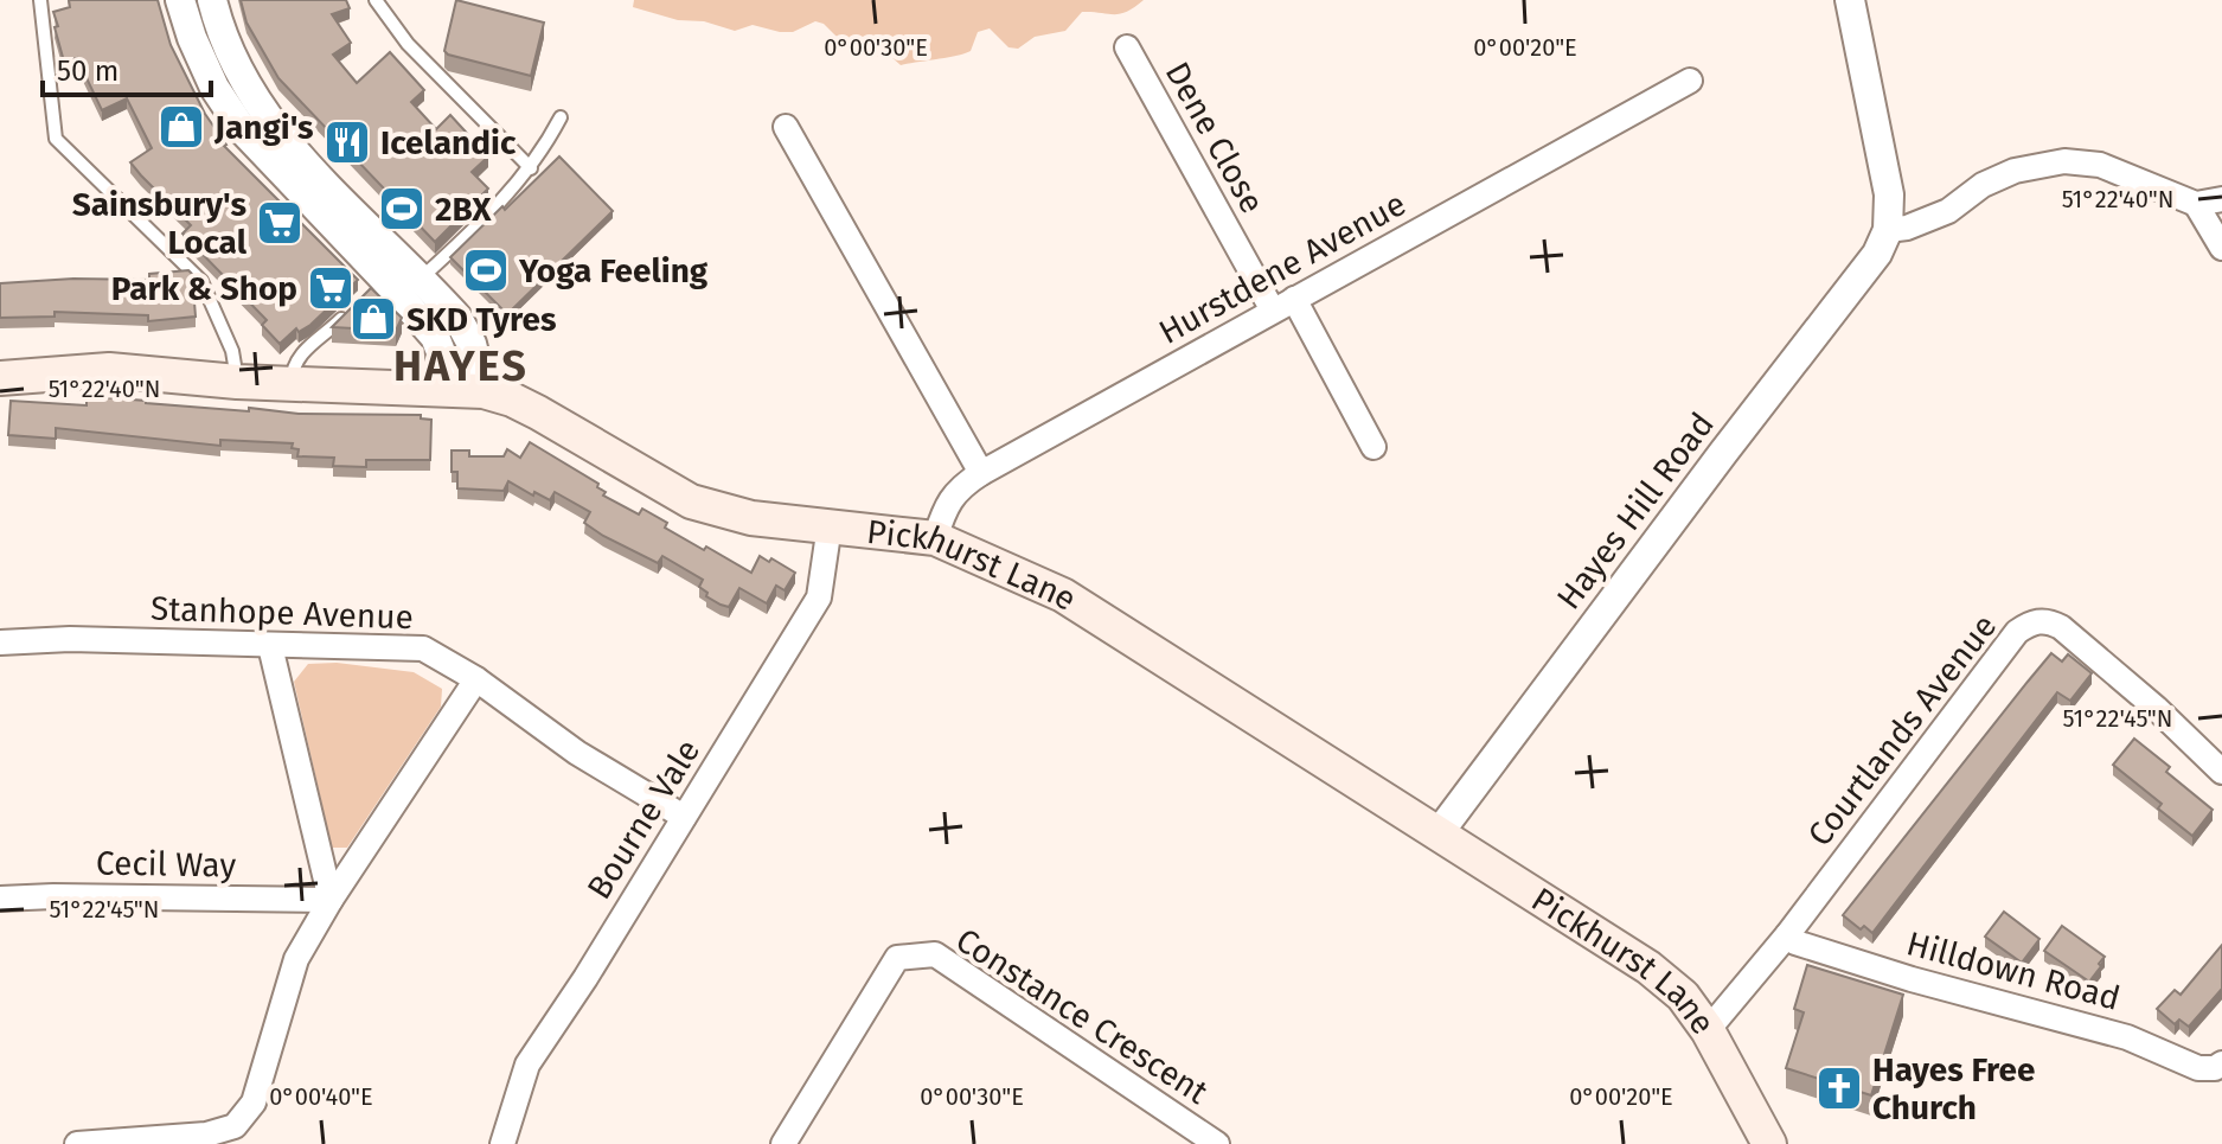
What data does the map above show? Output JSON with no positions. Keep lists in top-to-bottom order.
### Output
{
  "streets": {
    "main road": ["Pickhurst Lane"],
    "street": [
      "Dene Close",
      "Hurstdene Avenue",
      "Hayes Hill Road",
      "Stanhope Avenue",
      "Courtlands Avenue",
      "Bourne Vale",
      "Cecil Way",
      "Hilldown Road",
      "Constance Crescent"
    ]
  },
  "crossings": [
    ["Dene Close", "Hurstdene Avenue"],
    ["Hurstdene Avenue", "Pickhurst Lane"],
    ["Hayes Hill Road", "Pickhurst Lane"],
    ["Pickhurst Lane", "Courtlands Avenue"],
    ["Pickhurst Lane", "Bourne Vale"],
    ["Stanhope Avenue", "Bourne Vale"],
    ["Courtlands Avenue", "Hilldown Road"]
  ],
  "districts": ["HAYES"],
  "places": {
    "shop": ["Jangi's", "SKD Tyres"],
    "restaurant": ["Icelandic"],
    "sports": ["2BX", "Yoga Feeling"],
    "supermarket": ["Sainsbury's Local", "Park & Shop"],
    "church": ["Hayes Free Church"]
  },
  "scale_bar": "50 m",
  "coordinates": [
    "0°00'30\"E",
    "0°00'20\"E",
    "51°22'40\"N",
    "51°22'45\"N",
    "0°00'40\"E"
  ]
}
